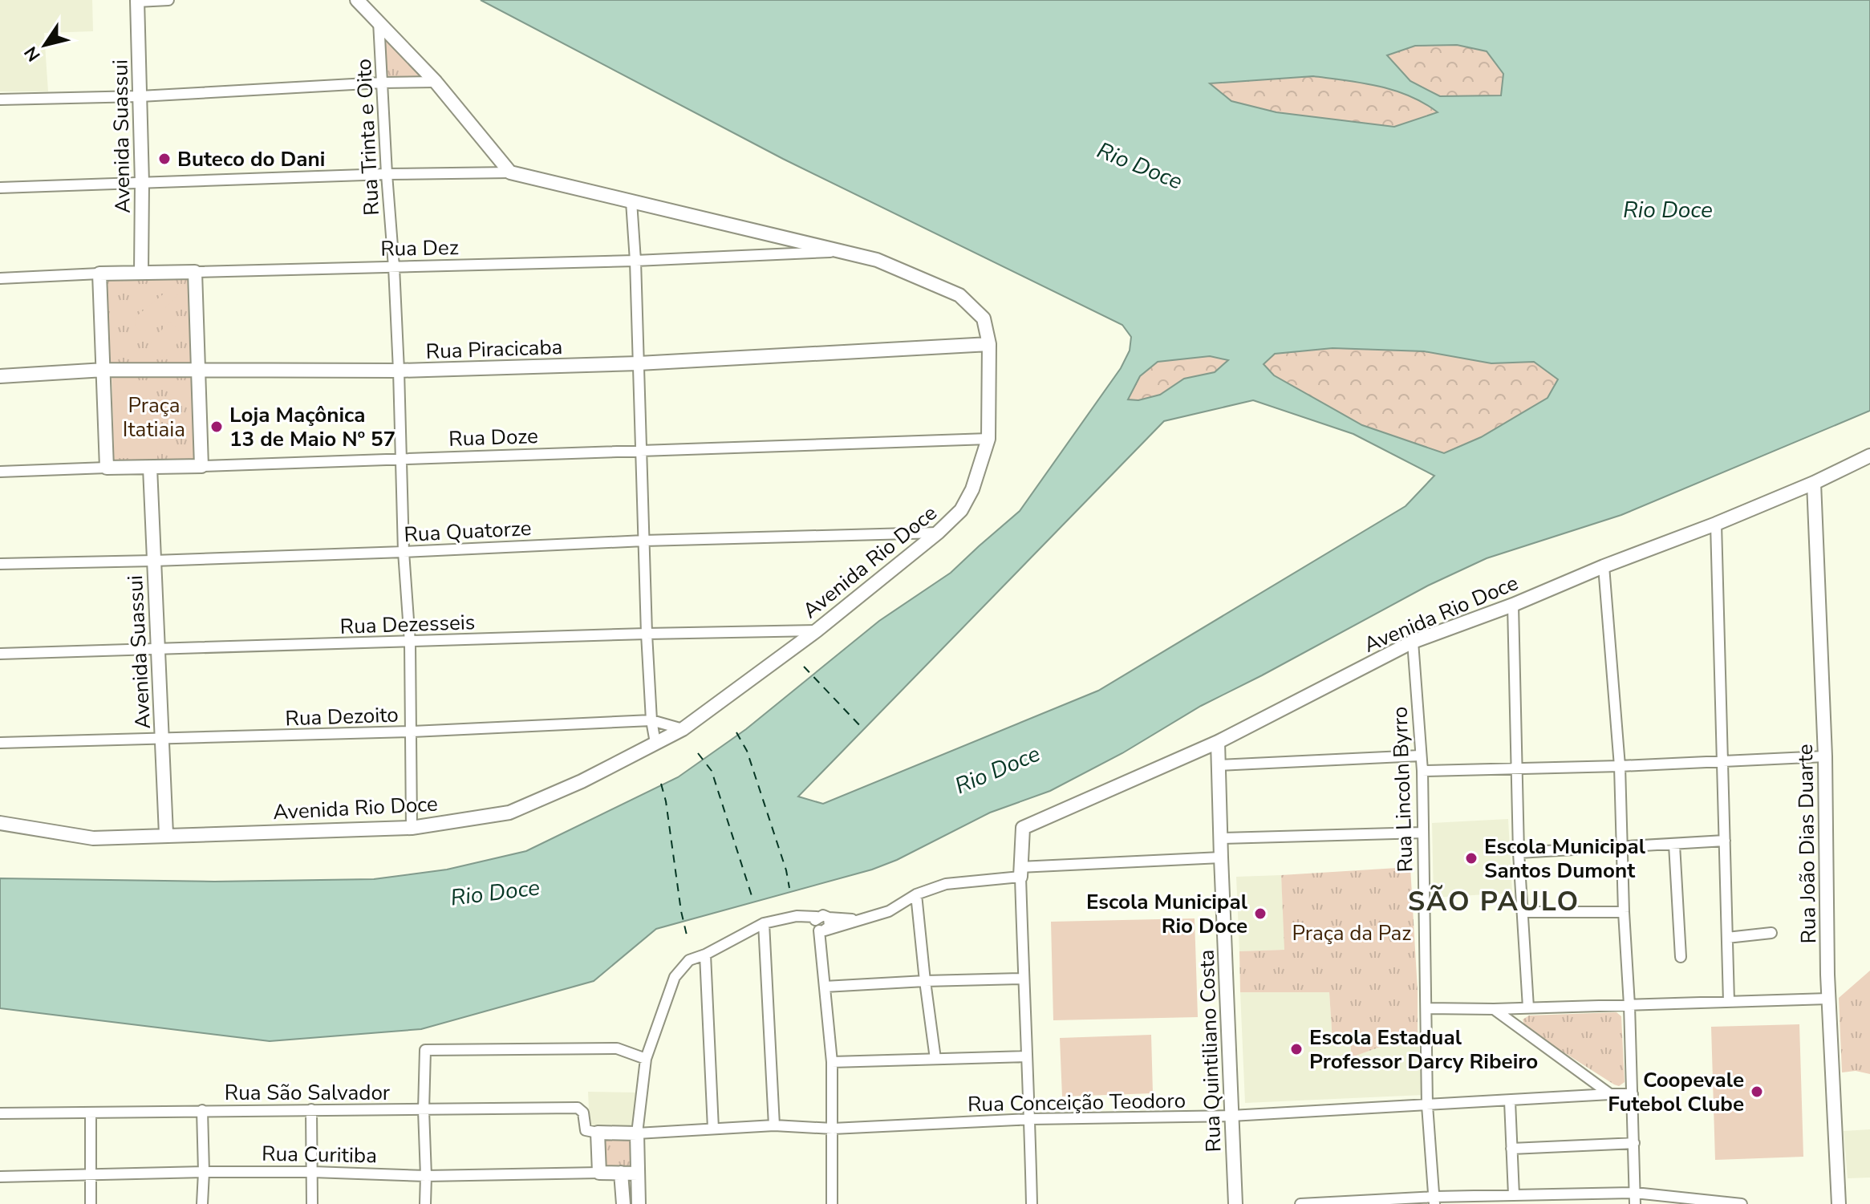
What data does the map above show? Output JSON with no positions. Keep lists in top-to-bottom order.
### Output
{
  "streets": {
    "street": [
      "Avenida Suassui",
      "Rua Trinta e Oito",
      "Rua Dez",
      "Rua Piracicaba",
      "Rua Doze",
      "Rua Quatorze",
      "Avenida Rio Doce",
      "Rua Dezesseis",
      "Rua Dezoito",
      "Rua Lincoln Byrro",
      "Rua João Dias Duarte",
      "Rua Quintiliano Costa",
      "Rua São Salvador",
      "Rua Conceição Teodoro",
      "Rua Curitiba"
    ]
  },
  "crossings": [
    ["Avenida Suassui", "Rua Dez"],
    ["Avenida Suassui", "Rua Doze"],
    ["Avenida Suassui", "Rua Quatorze"],
    ["Avenida Suassui", "Avenida Rio Doce"],
    ["Avenida Suassui", "Rua Dezesseis"],
    ["Avenida Suassui", "Rua Dezoito"],
    ["Rua Trinta e Oito", "Rua Dez"],
    ["Rua Trinta e Oito", "Rua Piracicaba"],
    ["Rua Trinta e Oito", "Rua Doze"],
    ["Rua Trinta e Oito", "Rua Quatorze"],
    ["Rua Trinta e Oito", "Avenida Rio Doce"],
    ["Rua Trinta e Oito", "Rua Dezesseis"],
    ["Rua Trinta e Oito", "Rua Dezoito"],
    ["Rua Dez", "Avenida Rio Doce"],
    ["Rua Piracicaba", "Avenida Rio Doce"],
    ["Rua Doze", "Avenida Rio Doce"],
    ["Rua Quatorze", "Avenida Rio Doce"],
    ["Avenida Rio Doce", "Rua Dezesseis"],
    ["Avenida Rio Doce", "Rua Dezoito"],
    ["Avenida Rio Doce", "Rua Lincoln Byrro"],
    ["Avenida Rio Doce", "Rua João Dias Duarte"],
    ["Avenida Rio Doce", "Rua Quintiliano Costa"],
    ["Rua Lincoln Byrro", "Rua Conceição Teodoro"],
    ["Rua Quintiliano Costa", "Rua Conceição Teodoro"]
  ],
  "districts": ["SÃO PAULO"],
  "water": ["Rio Doce"],
  "parks": ["Praça Itatiaia", "Praça da Paz"],
  "places": [
    "Buteco do Dani",
    "Loja Maçônica 13 de Maio Nº 57",
    "Escola Municipal Santos Dumont",
    "Escola Municipal Rio Doce",
    "Escola Estadual Professor Darcy Ribeiro",
    "Coopevale Futebol Clube"
  ],
  "north": "bottom left"
}
